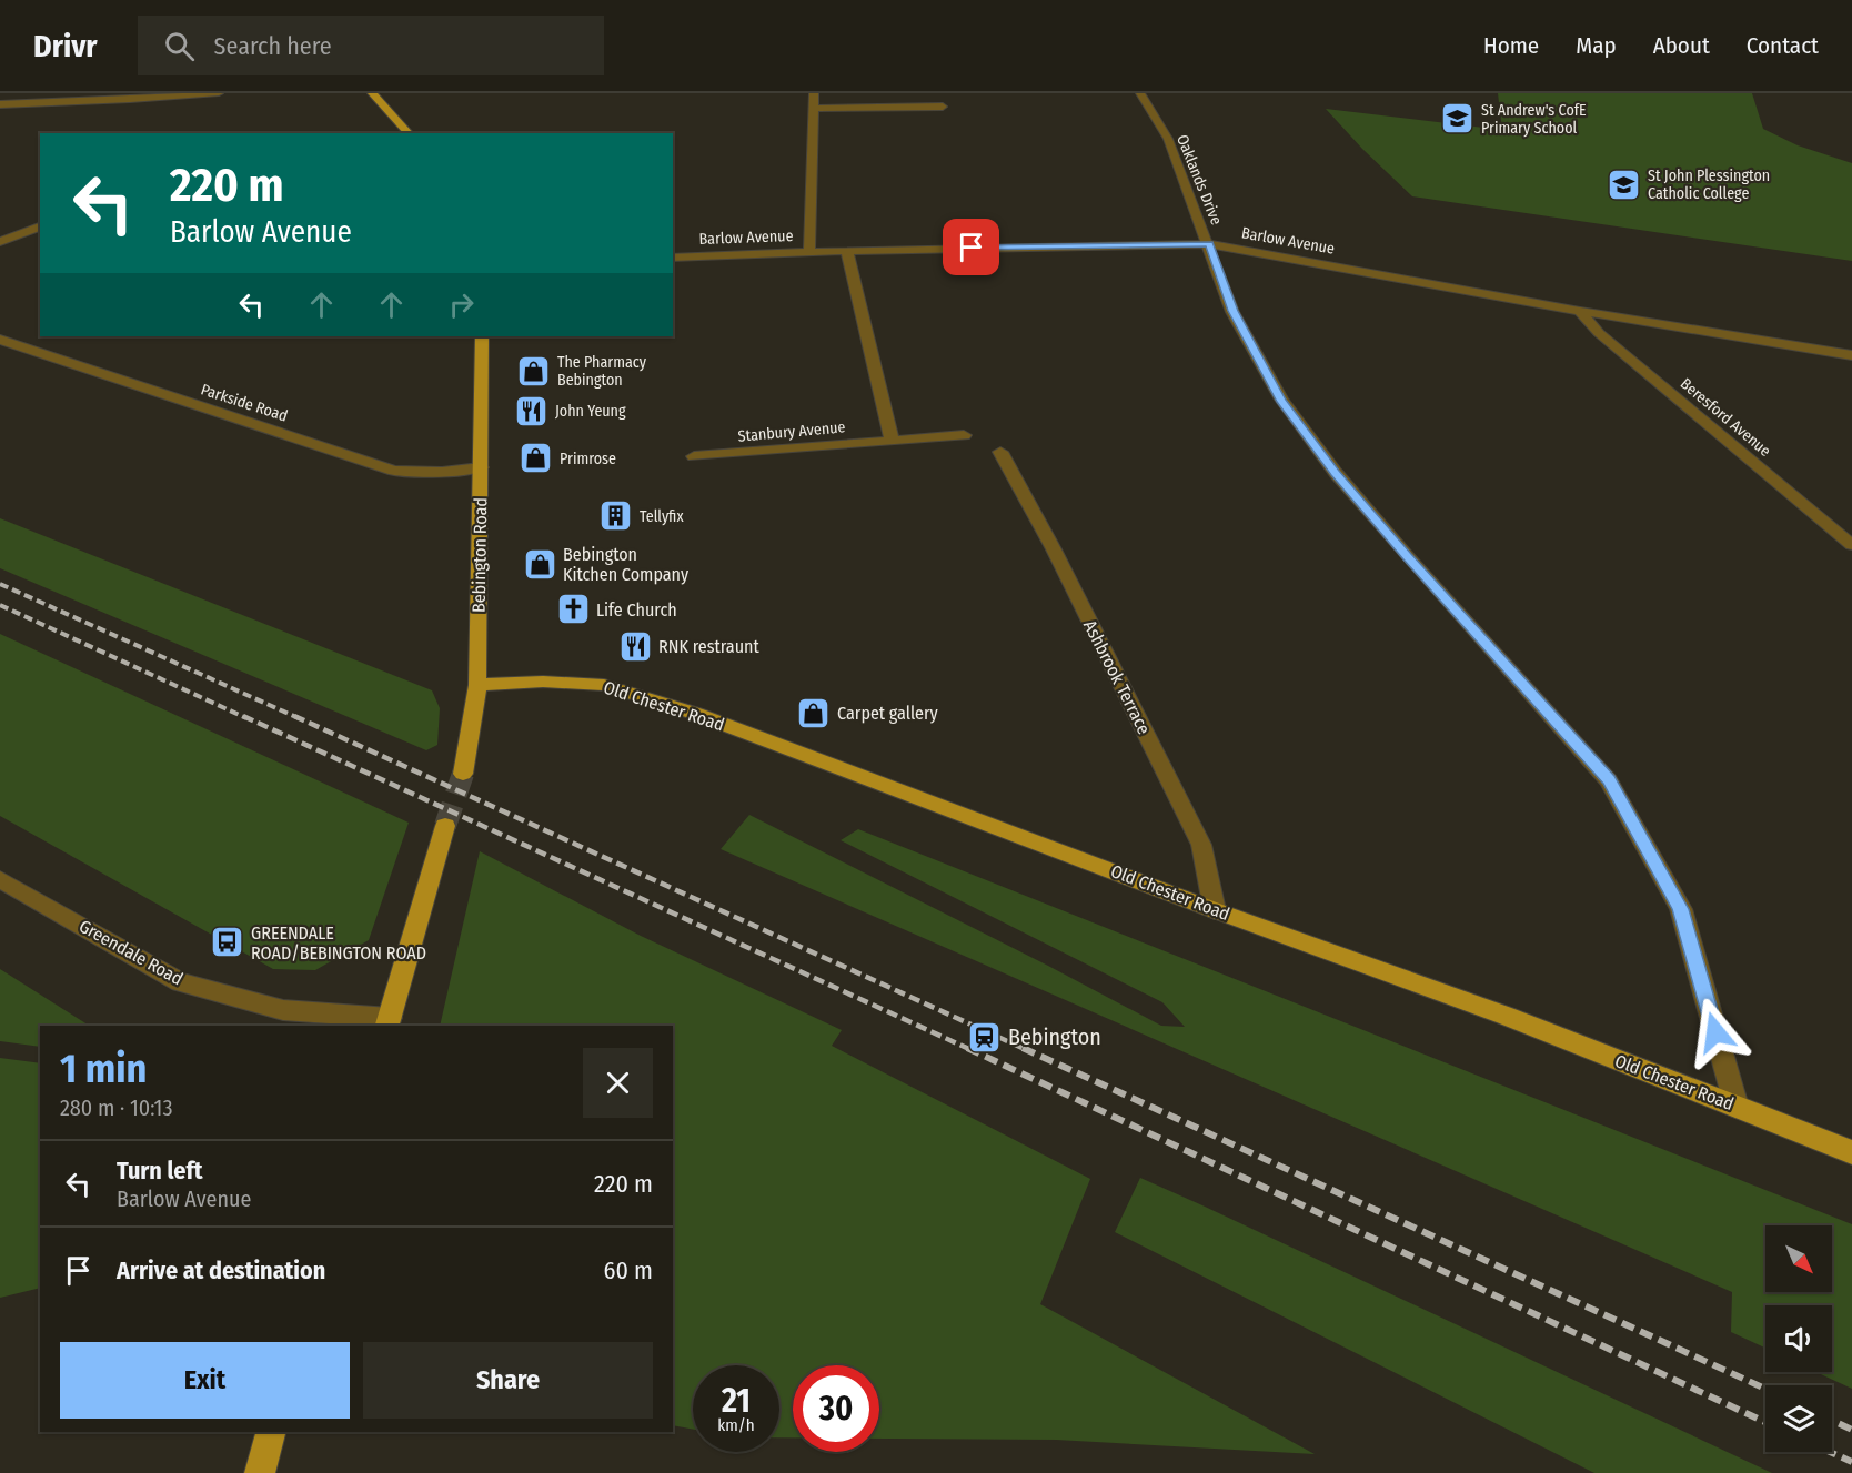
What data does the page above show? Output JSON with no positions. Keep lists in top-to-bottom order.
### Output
{
  "streets": {
    "main road": ["Bebington Road", "Old Chester Road"],
    "street": [
      "Oaklands Drive",
      "Barlow Avenue",
      "Parkside Road",
      "Beresford Avenue",
      "Stanbury Avenue",
      "Ashbrook Terrace",
      "Greendale Road"
    ]
  },
  "crossings": [
    ["Oaklands Drive", "Barlow Avenue"],
    ["Oaklands Drive", "Old Chester Road"],
    ["Barlow Avenue", "Beresford Avenue"],
    ["Parkside Road", "Bebington Road"],
    ["Bebington Road", "Old Chester Road"],
    ["Ashbrook Terrace", "Old Chester Road"]
  ],
  "places": {
    "school or university": ["St Andrew's CofE Primary School", "St John Plessington Catholic College"],
    "shop": [
      "The Pharmacy Bebington",
      "Primrose",
      "Bebington Kitchen Company",
      "Carpet gallery"
    ],
    "restaurant": ["John Yeung", "RNK restraunt"],
    "building": ["Tellyfix"],
    "church": ["Life Church"],
    "bus stop": ["GREENDALE ROAD/BEBINGTON ROAD"],
    "station": ["Bebington"]
  },
  "north": "bottom right",
  "page": {
    "header": "Drivr",
    "search": "Search here",
    "nav": [
      "Home",
      "Map",
      "About",
      "Contact"
    ],
    "turn": ["220 m", "Barlow Avenue"],
    "heading": ["1 min", "280 m · 10:13"],
    "list": [
      {
        "name": "Turn left",
        "note": "Barlow Avenue",
        "value": "220 m"
      },
      {
        "name": "Arrive at destination",
        "value": "60 m"
      }
    ],
    "buttons": ["Exit", "Share"],
    "speed": "21 km/h",
    "limit": "30"
  }
}
